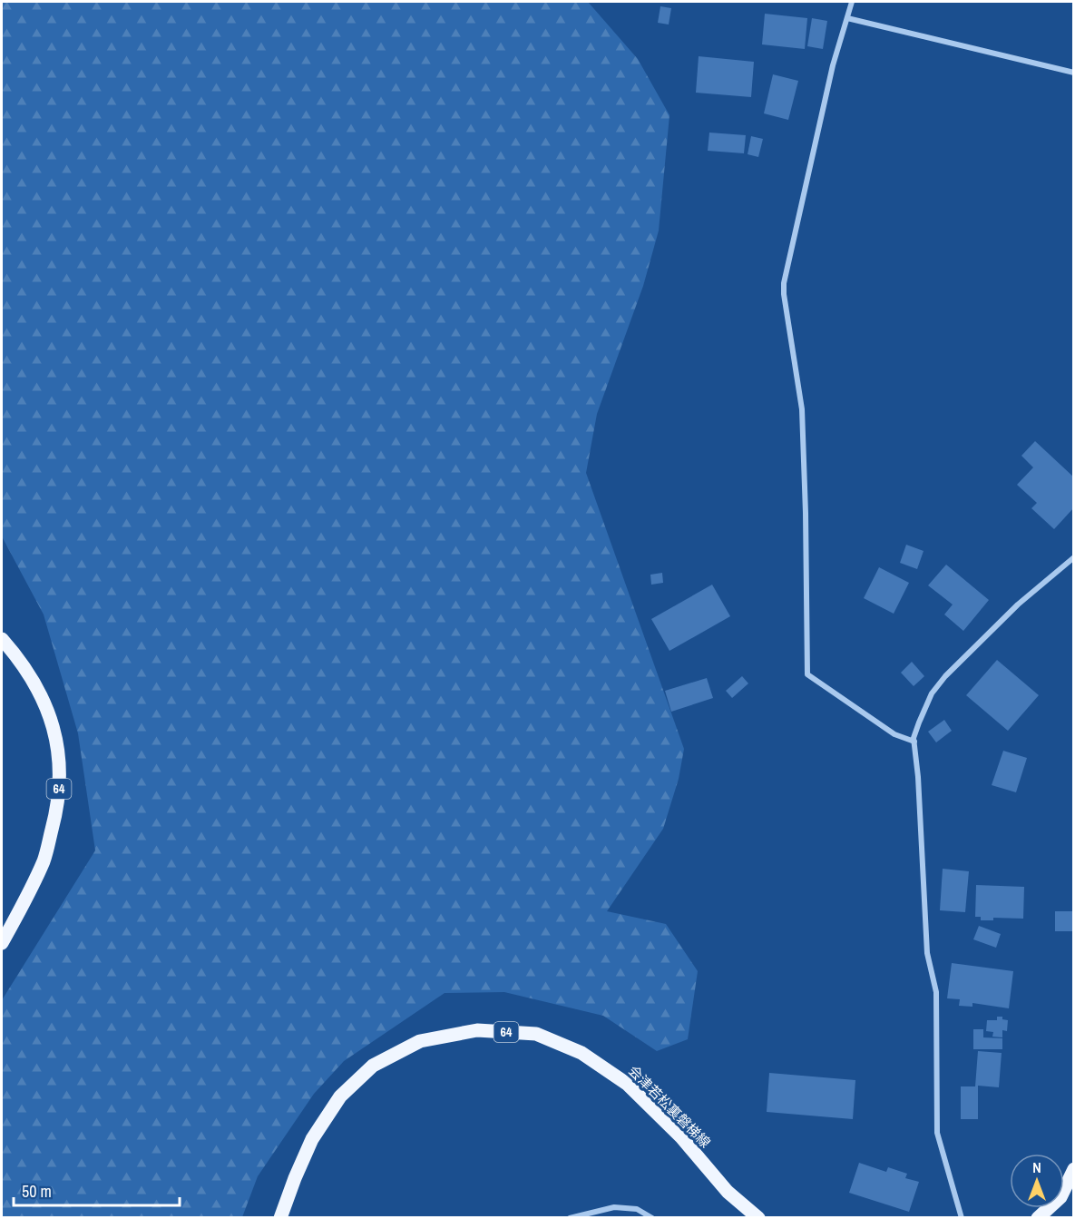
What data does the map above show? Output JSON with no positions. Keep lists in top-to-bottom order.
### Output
{
  "streets": {
    "main road": ["64", "会津若松裏磐梯線"]
  },
  "scale_bar": "50 m",
  "north": "top"
}
